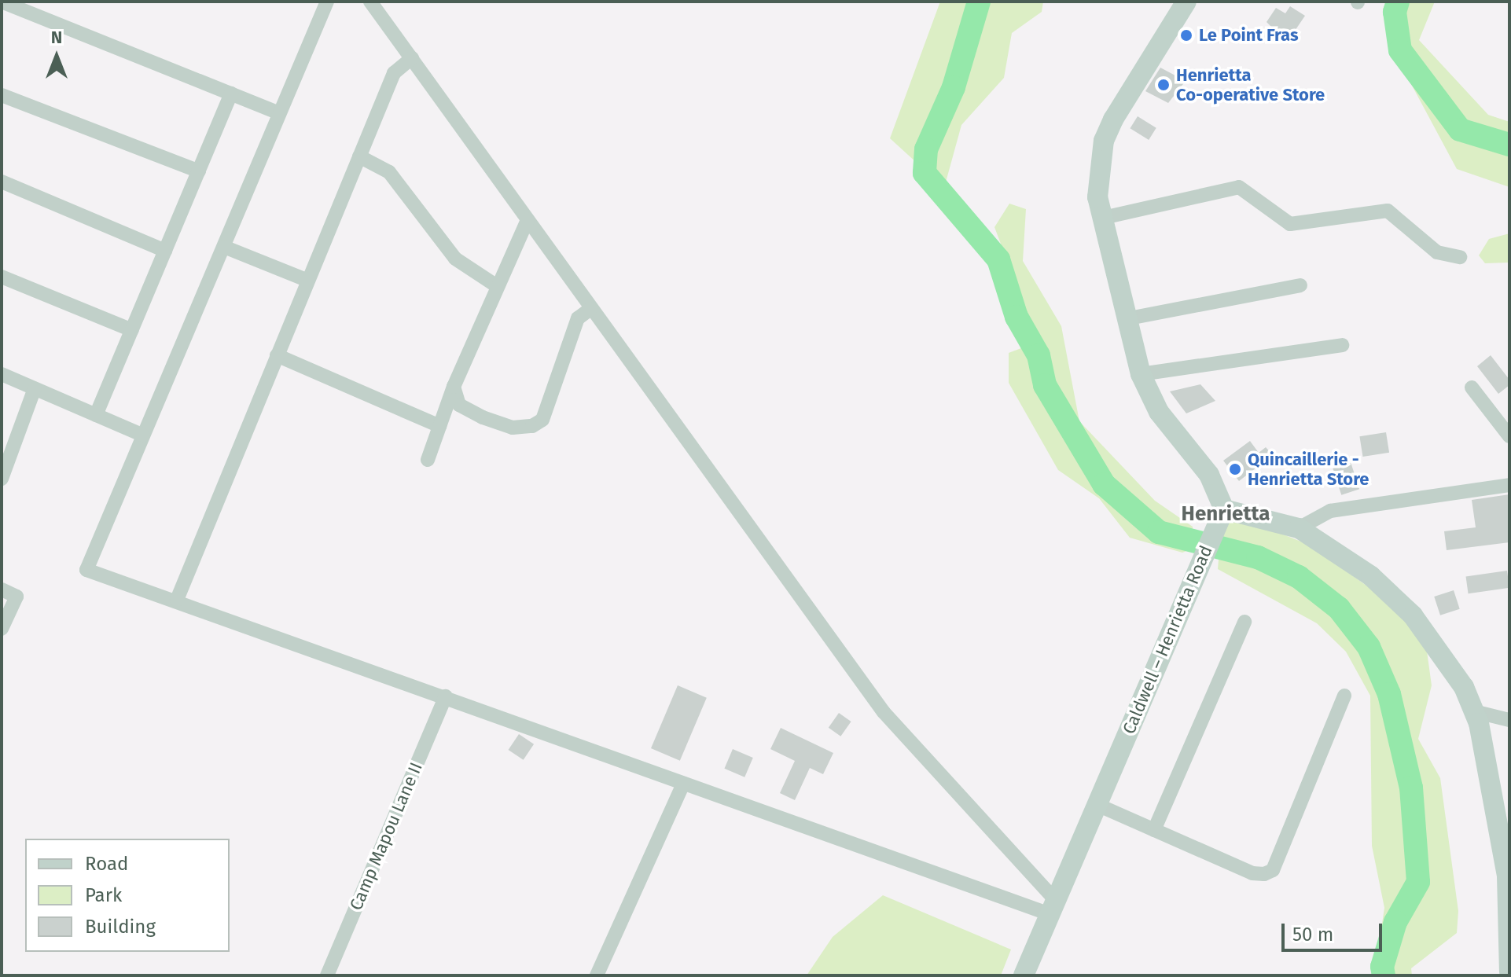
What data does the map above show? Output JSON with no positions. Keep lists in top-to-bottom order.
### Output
{
  "streets": {
    "main road": ["Caldwell – Henrietta Road"],
    "street": ["Camp Mapou Lane II"]
  },
  "districts": ["Henrietta"],
  "places": ["Le Point Fras", "Henrietta Co-operative Store", "Quincaillerie - Henrietta Store"],
  "legend": ["Road", "Park", "Building"],
  "scale_bar": "50 m",
  "north": "top"
}
